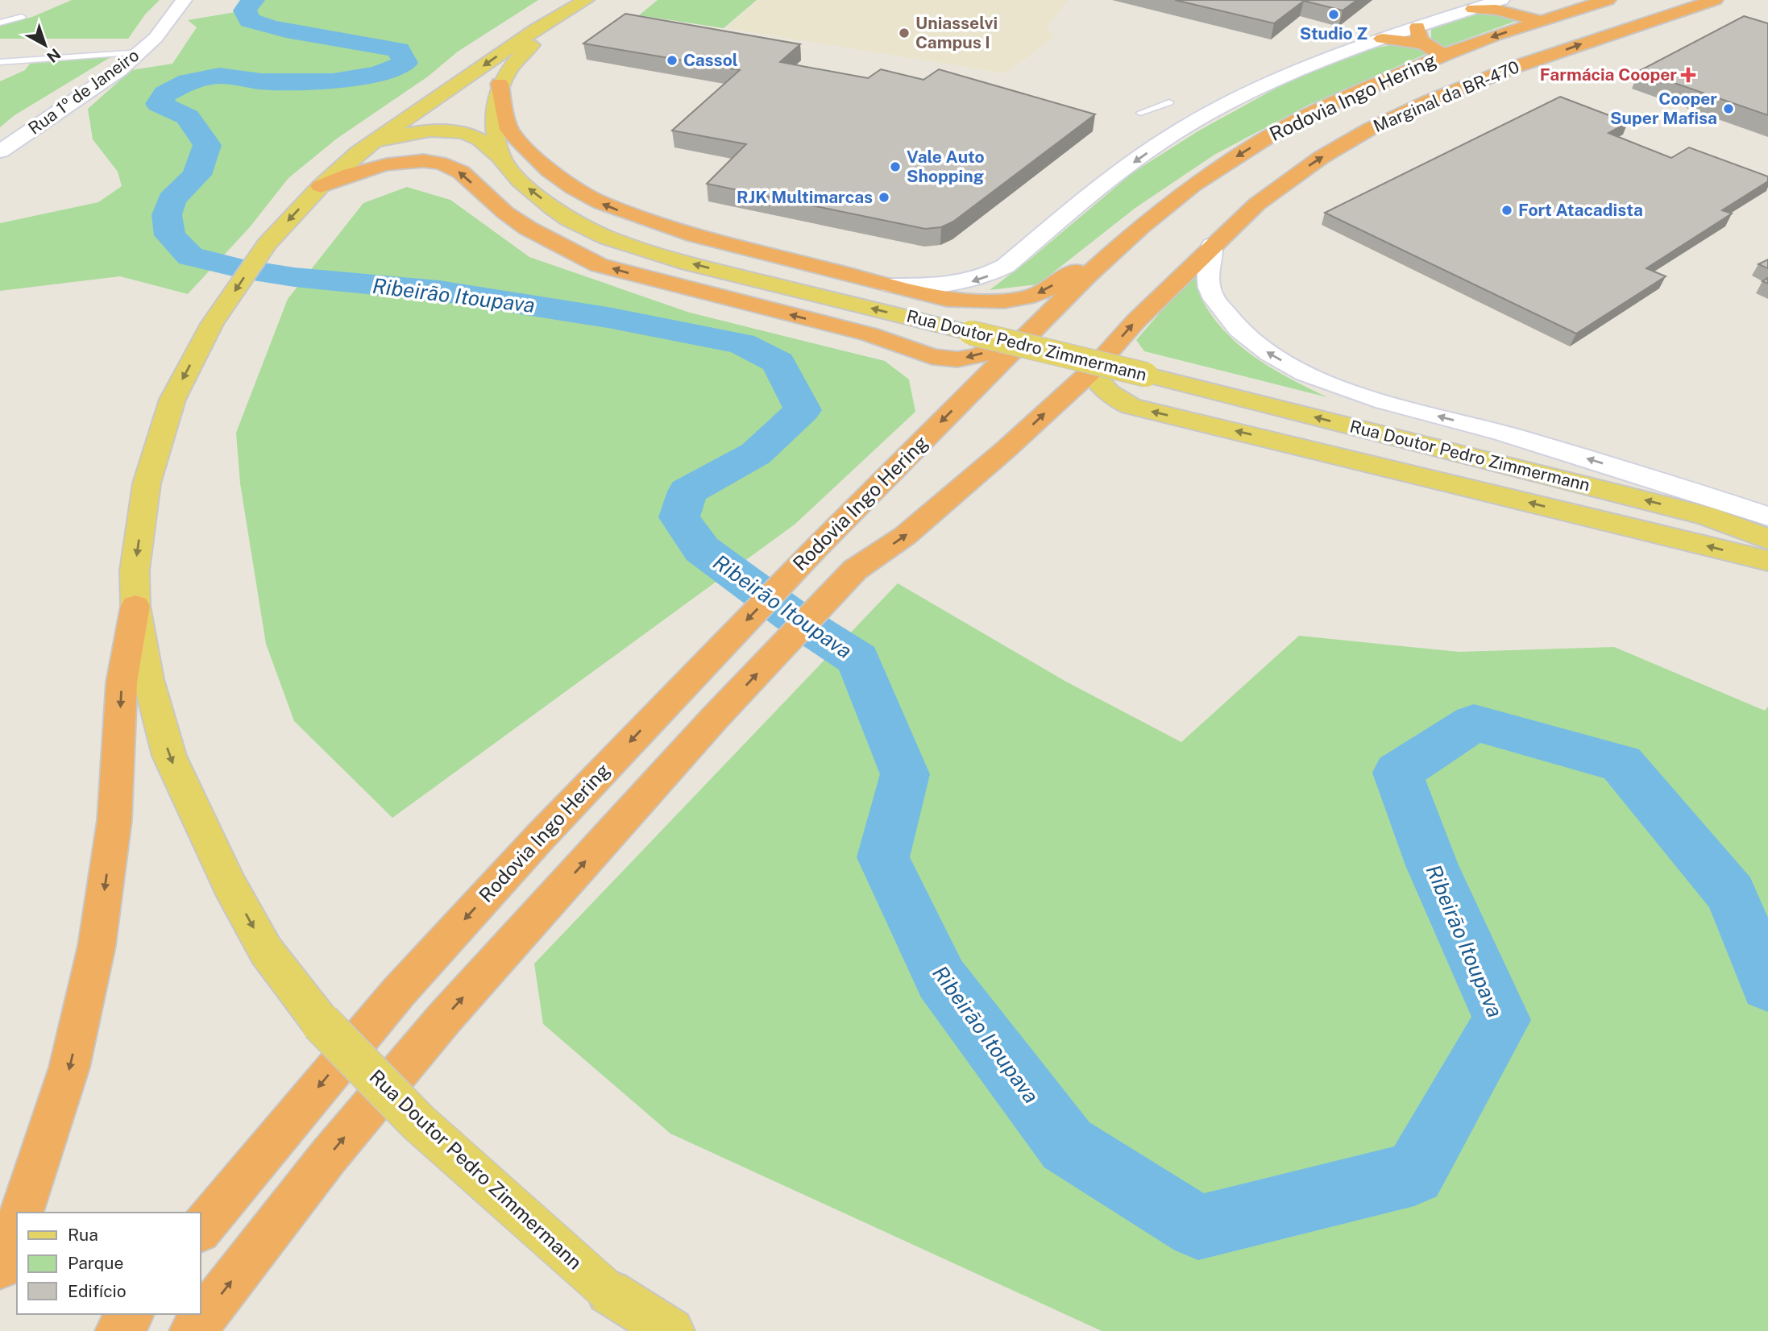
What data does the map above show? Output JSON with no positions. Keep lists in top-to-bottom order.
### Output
{
  "streets": {
    "highway": ["Marginal da BR-470", "Rodovia Ingo Hering"],
    "main road": ["Rua Doutor Pedro Zimmermann"],
    "street": ["Rua 1º de Janeiro"]
  },
  "one_way": ["Marginal da BR-470", "Rodovia Ingo Hering"],
  "water": ["Ribeirão Itoupava"],
  "places": {
    "other": [
      "Studio Z",
      "Uniasselvi Campus I",
      "Cassol",
      "Cooper Super Mafisa",
      "Vale Auto Shopping",
      "RJK Multimarcas",
      "Fort Atacadista"
    ],
    "health": ["Farmácia Cooper"]
  },
  "legend": ["Rua", "Parque", "Edifício"],
  "north": "bottom right"
}
